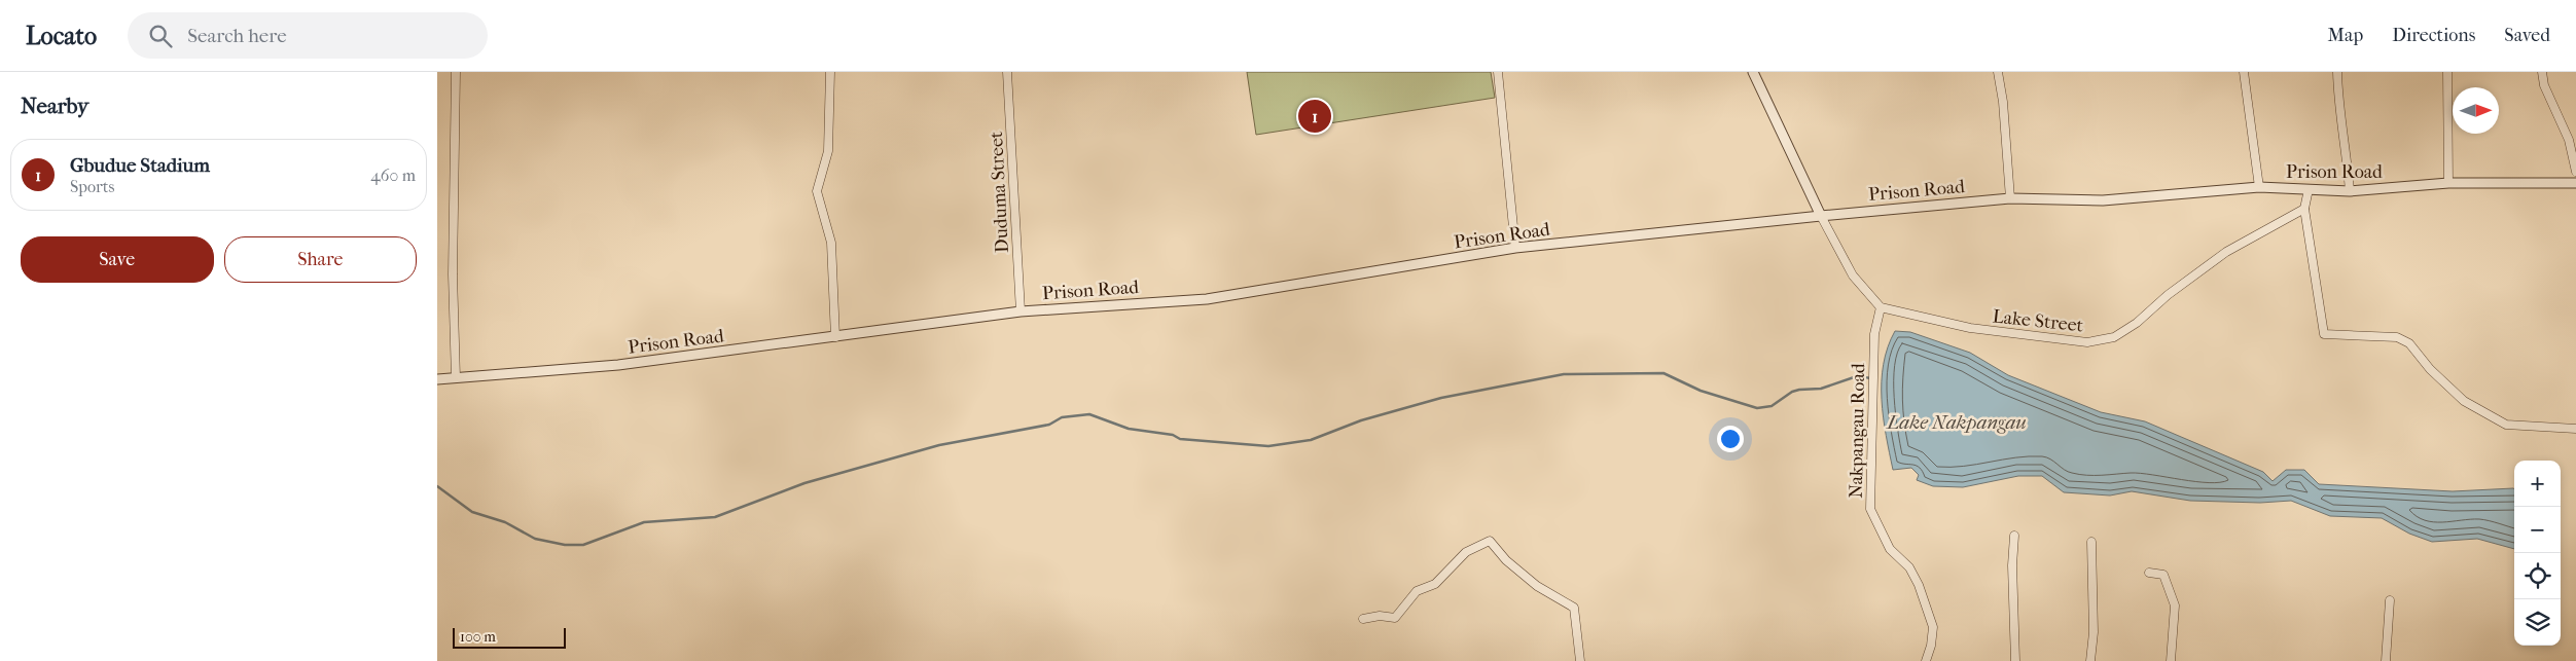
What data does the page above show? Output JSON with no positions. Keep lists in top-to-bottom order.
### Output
{
  "streets": {
    "street": [
      "Prison Road",
      "Duduma Street",
      "Lake Street",
      "Nakpangau Road"
    ]
  },
  "crossings": [
    ["Prison Road", "Duduma Street"],
    ["Lake Street", "Nakpangau Road"]
  ],
  "water": ["Lake Nakpangau"],
  "scale_bar": "100 m",
  "north": "right",
  "page": {
    "header": "Locato",
    "search": "Search here",
    "nav": ["Map", "Directions", "Saved"],
    "heading": "Nearby",
    "pins": "1",
    "list": [
      {
        "mark": "1",
        "name": "Gbudue Stadium",
        "note": "Sports",
        "value": "460 m"
      }
    ],
    "buttons": ["Save", "Share"],
    "map_buttons": ["+", "−"],
    "scale": "100 m"
  }
}
